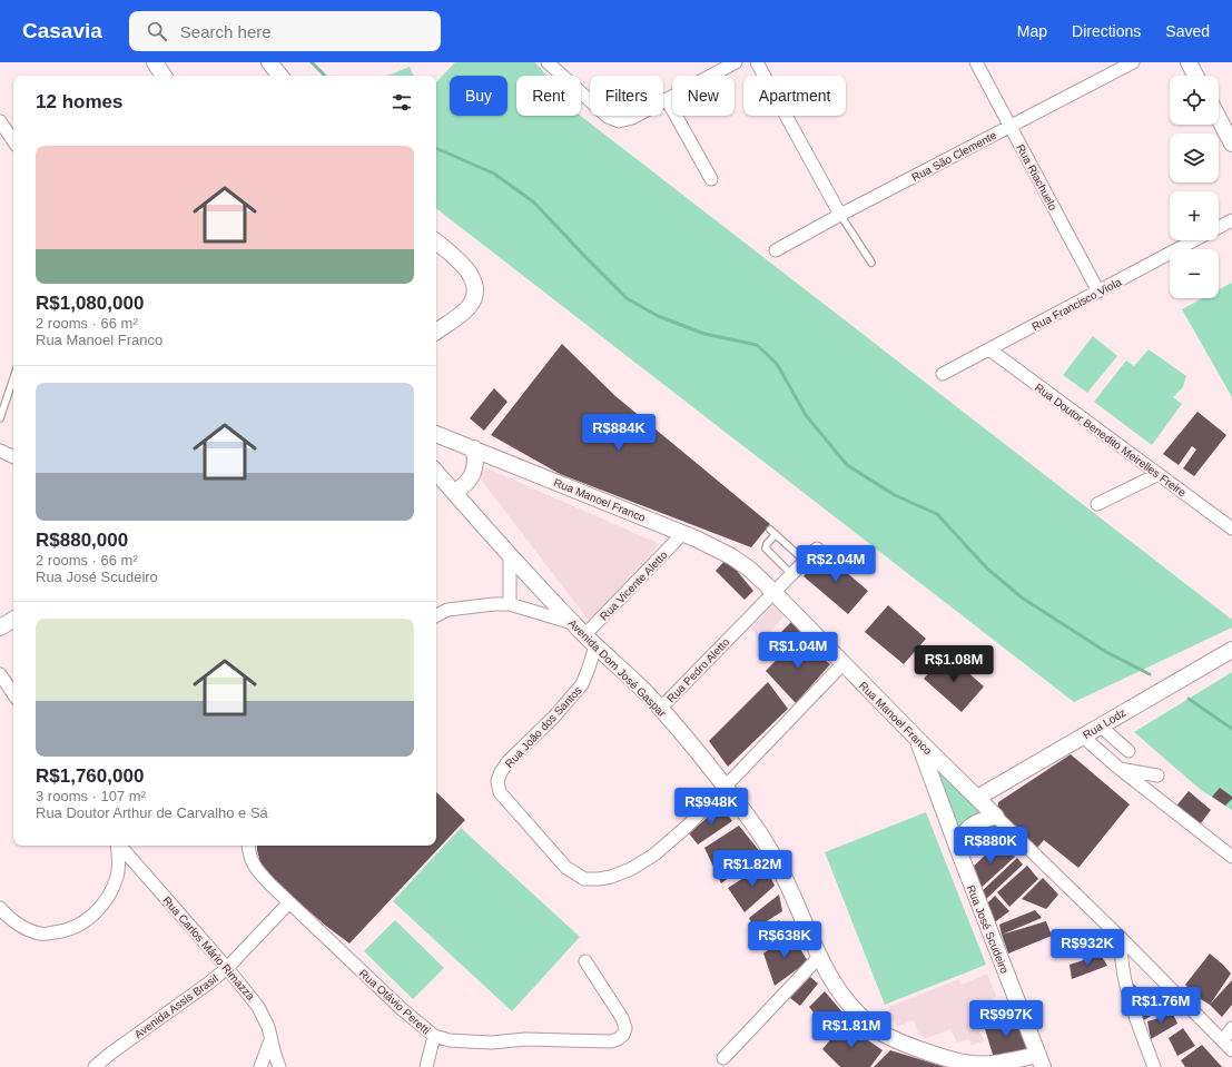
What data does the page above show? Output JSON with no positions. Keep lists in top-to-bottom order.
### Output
{
  "streets": {
    "street": [
      "Rua São Clemente",
      "Rua Riachuelo",
      "Rua Francisco Viola",
      "Rua Doutor Benedito Meirelles Freire",
      "Rua Manoel Franco",
      "Rua Vicente Aletto",
      "Avenida Dom José Gaspar",
      "Rua Pedro Aletto",
      "Rua Lodz",
      "Rua João dos Santos",
      "Rua José Scudeiro",
      "Rua Carlos Mário Rimazza",
      "Rua Otávio Peretti",
      "Avenida Assis Brasil"
    ]
  },
  "crossings": [
    ["Rua São Clemente", "Rua Riachuelo"],
    ["Rua Riachuelo", "Rua Francisco Viola"],
    ["Rua Francisco Viola", "Rua Doutor Benedito Meirelles Freire"],
    ["Rua Manoel Franco", "Rua Vicente Aletto"],
    ["Rua Manoel Franco", "Rua Pedro Aletto"],
    ["Rua Manoel Franco", "Rua Lodz"],
    ["Rua Manoel Franco", "Rua José Scudeiro"],
    ["Rua Vicente Aletto", "Avenida Dom José Gaspar"],
    ["Rua Vicente Aletto", "Rua João dos Santos"],
    ["Avenida Dom José Gaspar", "Rua Pedro Aletto"],
    ["Avenida Dom José Gaspar", "Rua João dos Santos"],
    ["Avenida Dom José Gaspar", "Rua José Scudeiro"],
    ["Rua Carlos Mário Rimazza", "Avenida Assis Brasil"],
    ["Rua Otávio Peretti", "Avenida Assis Brasil"]
  ],
  "page": {
    "header": "Casavia",
    "search": "Search here",
    "nav": ["Map", "Directions", "Saved"],
    "map_buttons": ["+", "−"],
    "chip": [
      "Buy",
      "Rent",
      "Filters",
      "New",
      "Apartment"
    ],
    "heading": "12 homes",
    "list": [
      {
        "name": "R$1,080,000",
        "note": "2 rooms · 66 m² · Rua Manoel Franco"
      },
      {
        "name": "R$880,000",
        "note": "2 rooms · 66 m² · Rua José Scudeiro"
      },
      {
        "name": "R$1,760,000",
        "note": "3 rooms · 107 m² · Rua Doutor Arthur de Carvalho e Sá"
      }
    ],
    "price": [
      "R$884K",
      "R$2.04M",
      "R$1.04M",
      "R$1.08M",
      "R$948K",
      "R$880K",
      "R$1.82M",
      "R$638K",
      "R$932K",
      "R$1.76M",
      "R$997K",
      "R$1.81M"
    ]
  }
}
